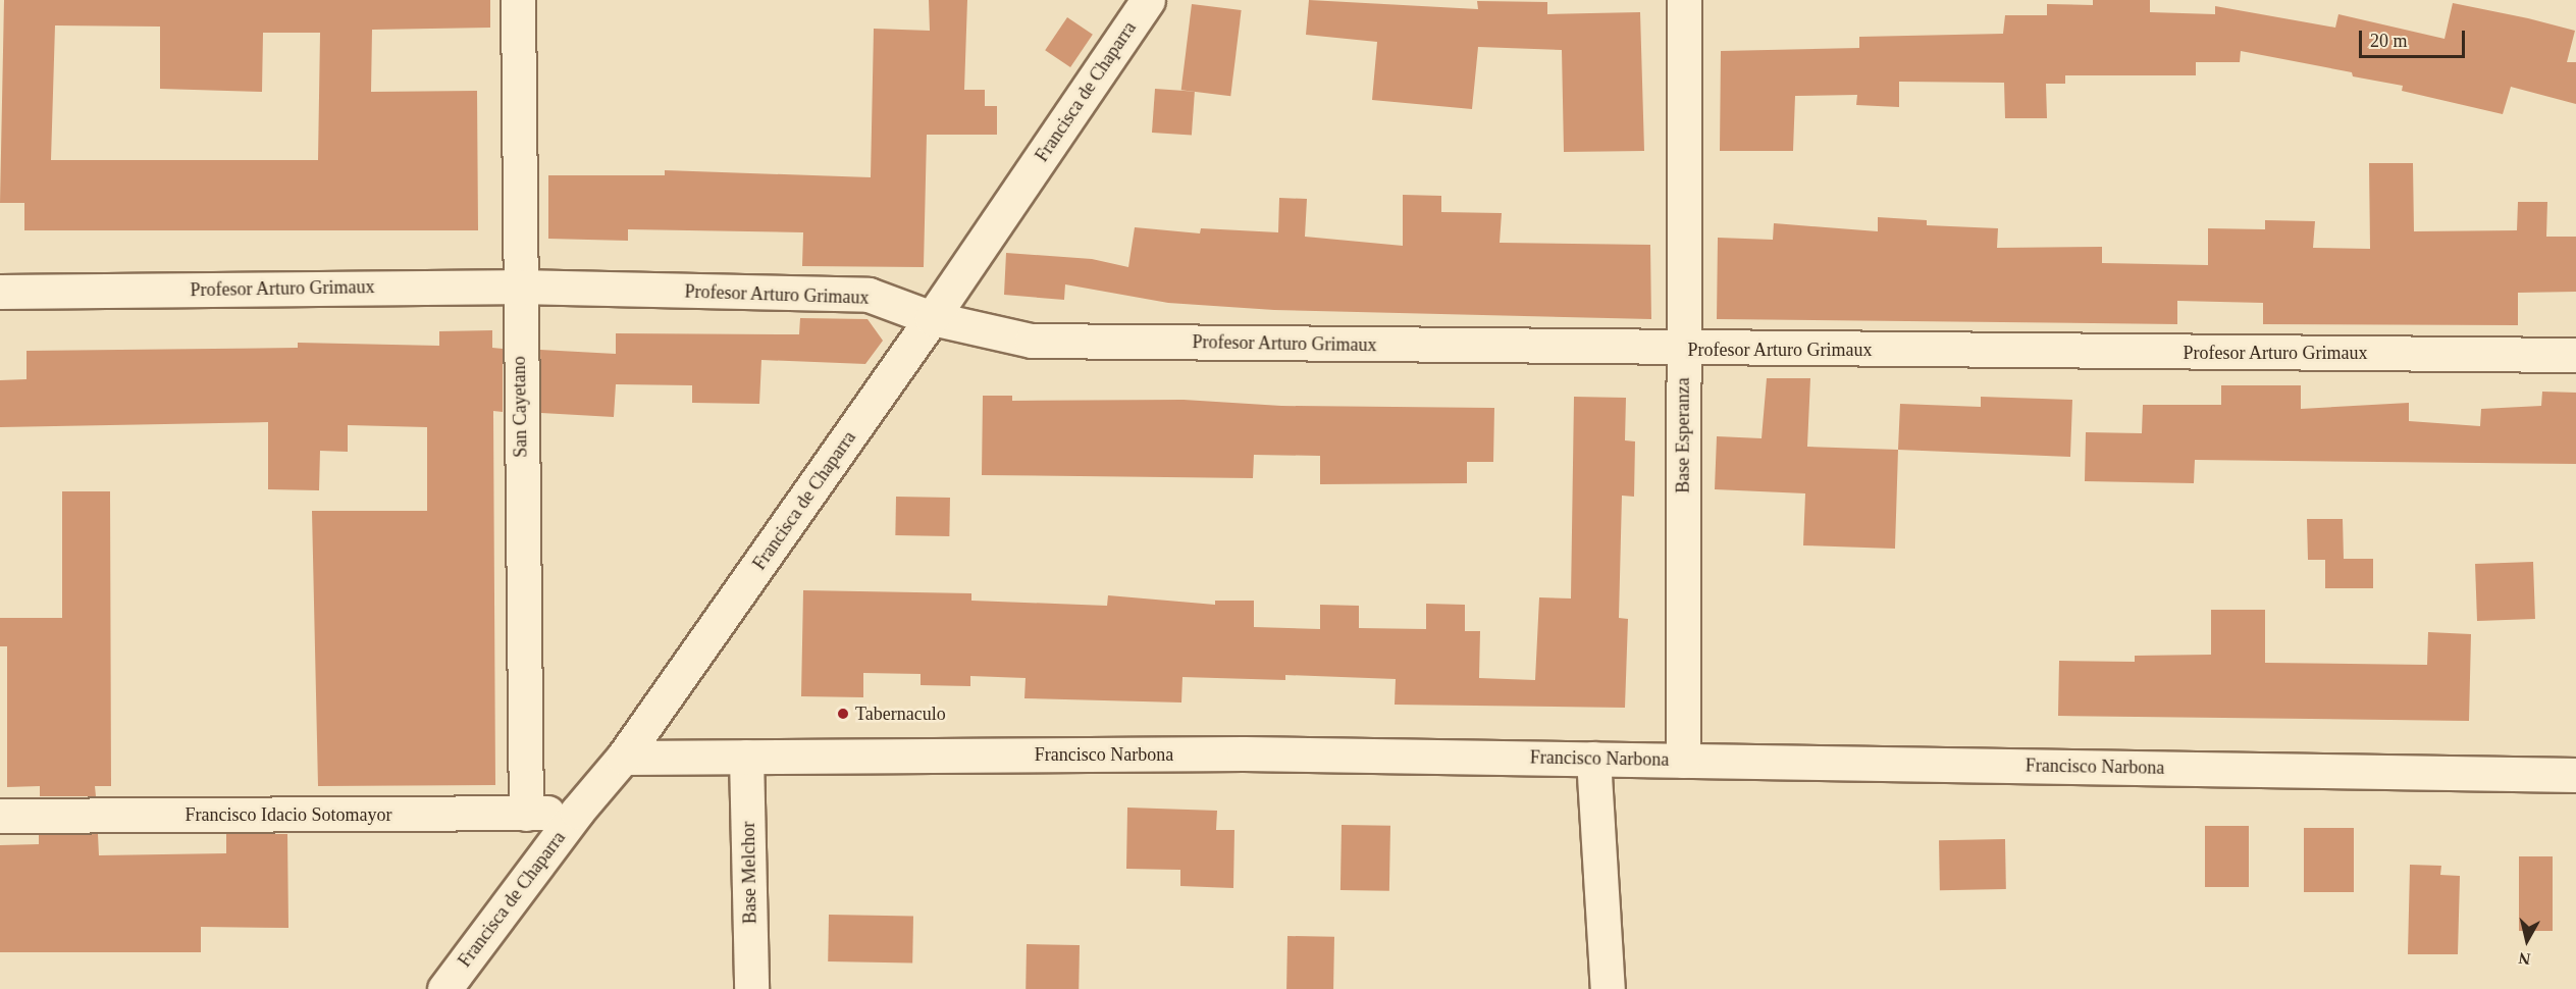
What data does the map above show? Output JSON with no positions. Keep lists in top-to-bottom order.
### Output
{
  "streets": {
    "street": [
      "Francisca de Chaparra",
      "Profesor Arturo Grimaux",
      "San Cayetano",
      "Base Esperanza",
      "Francisco Narbona",
      "Francisco Idacio Sotomayor",
      "Base Melchor"
    ]
  },
  "crossings": [
    ["Francisca de Chaparra", "Profesor Arturo Grimaux"],
    ["Francisca de Chaparra", "Francisco Narbona"],
    ["Francisca de Chaparra", "Francisco Idacio Sotomayor"],
    ["Profesor Arturo Grimaux", "San Cayetano"],
    ["Profesor Arturo Grimaux", "Base Esperanza"],
    ["San Cayetano", "Francisco Idacio Sotomayor"],
    ["Base Esperanza", "Francisco Narbona"],
    ["Francisco Narbona", "Base Melchor"]
  ],
  "places": ["Tabernaculo"],
  "scale_bar": "20 m",
  "north": "bottom"
}
